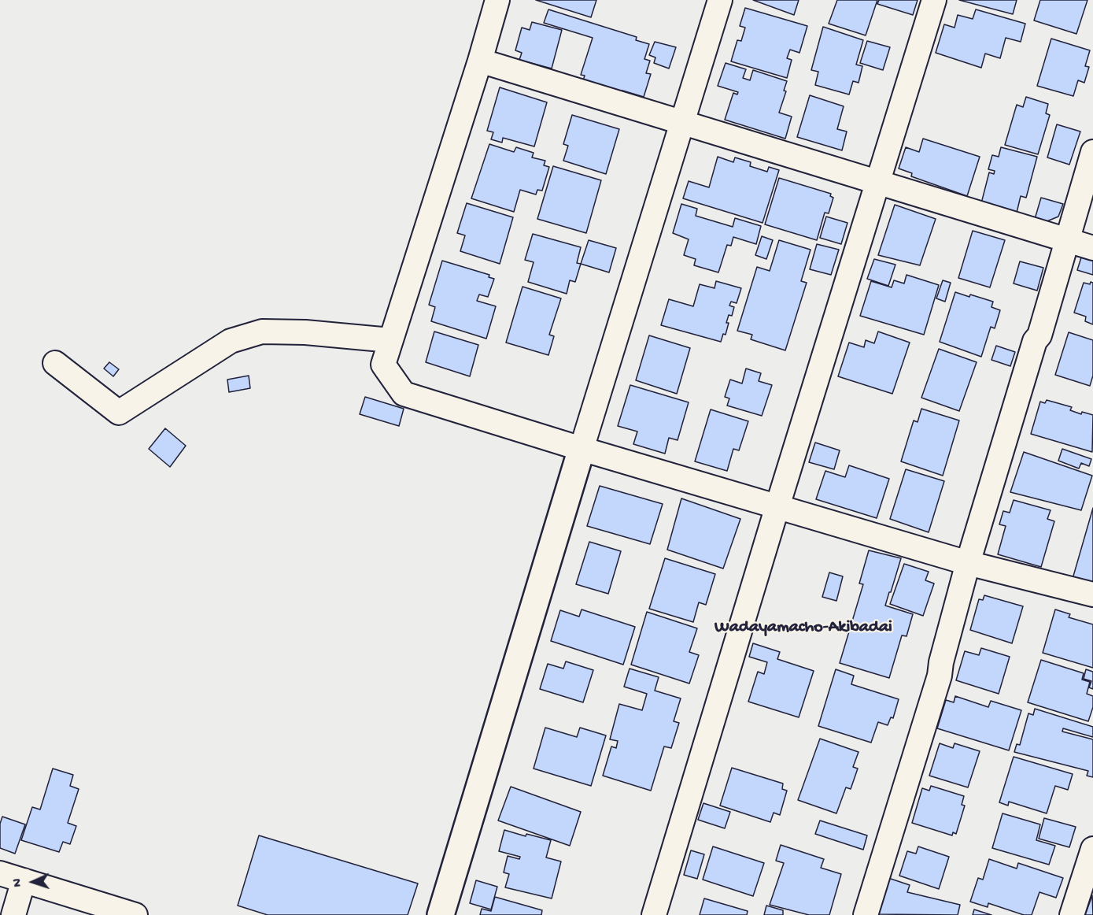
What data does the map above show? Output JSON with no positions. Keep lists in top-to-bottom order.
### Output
{
  "districts": ["Wadayamacho-Akibadai"],
  "north": "left"
}
